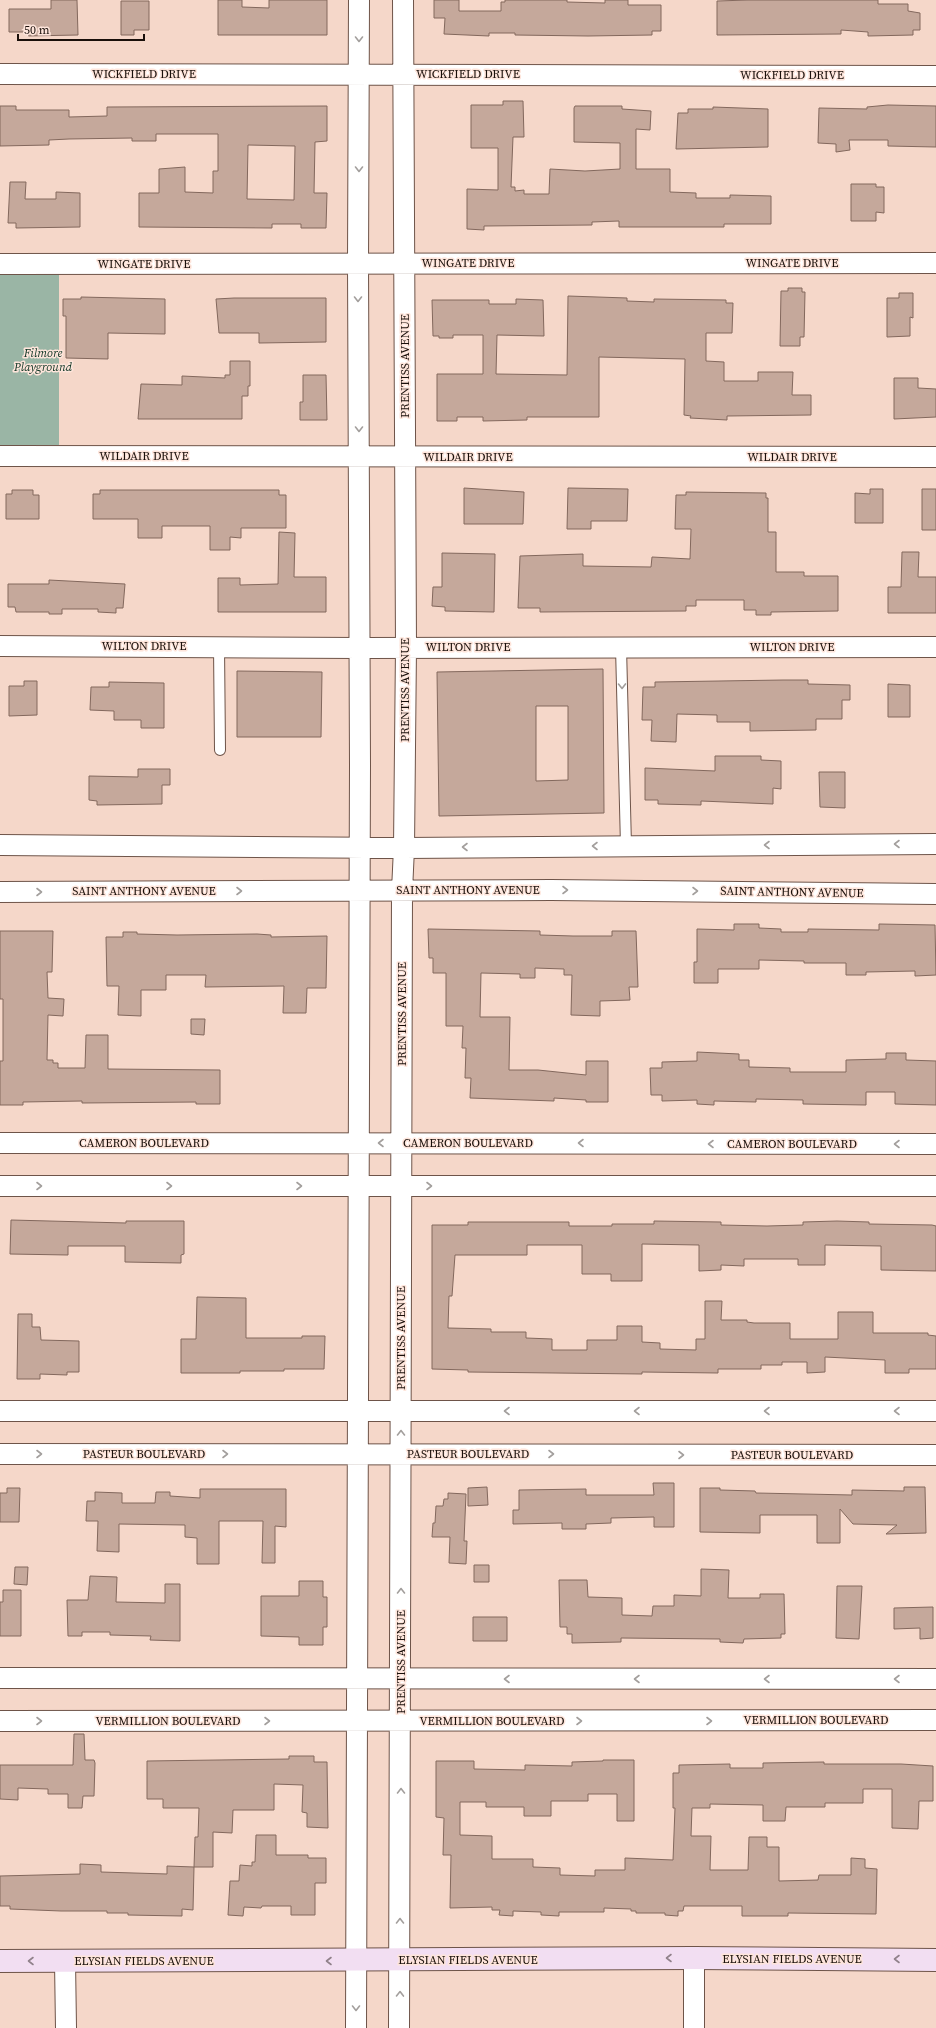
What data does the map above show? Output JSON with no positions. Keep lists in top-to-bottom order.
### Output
{
  "streets": {
    "main road": ["ELYSIAN FIELDS AVENUE"],
    "street": [
      "WICKFIELD DRIVE",
      "WINGATE DRIVE",
      "PRENTISS AVENUE",
      "WILDAIR DRIVE",
      "WILTON DRIVE",
      "SAINT ANTHONY AVENUE",
      "CAMERON BOULEVARD",
      "PASTEUR BOULEVARD",
      "VERMILLION BOULEVARD"
    ]
  },
  "crossings": [
    ["WICKFIELD DRIVE", "PRENTISS AVENUE"],
    ["WINGATE DRIVE", "PRENTISS AVENUE"],
    ["PRENTISS AVENUE", "WILDAIR DRIVE"],
    ["PRENTISS AVENUE", "WILTON DRIVE"],
    ["PRENTISS AVENUE", "SAINT ANTHONY AVENUE"],
    ["PRENTISS AVENUE", "CAMERON BOULEVARD"],
    ["PRENTISS AVENUE", "PASTEUR BOULEVARD"],
    ["PRENTISS AVENUE", "VERMILLION BOULEVARD"],
    ["PRENTISS AVENUE", "ELYSIAN FIELDS AVENUE"]
  ],
  "one_way": ["ELYSIAN FIELDS AVENUE"],
  "parks": ["Filmore Playground"],
  "scale_bar": "50 m"
}
